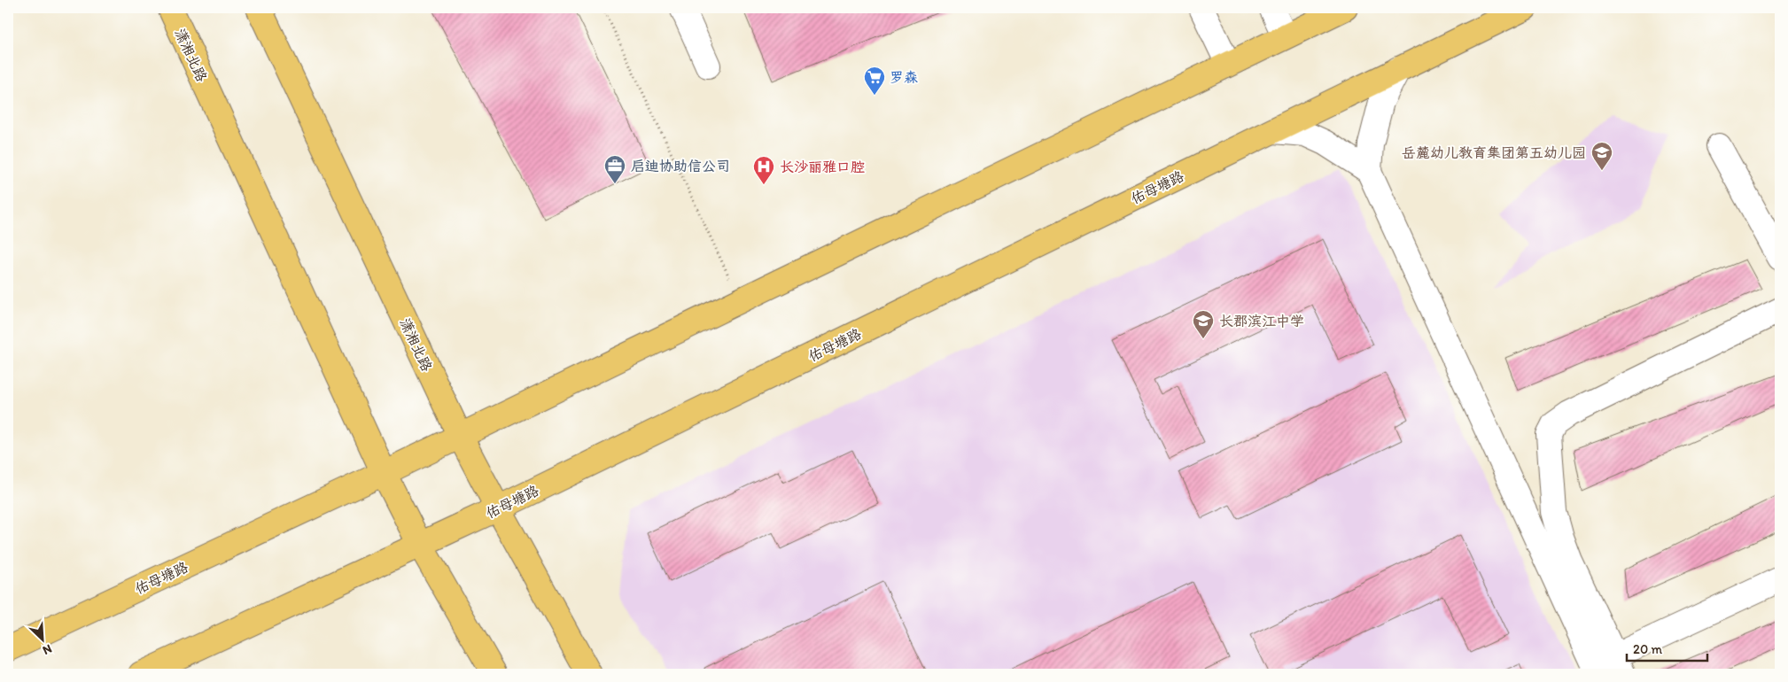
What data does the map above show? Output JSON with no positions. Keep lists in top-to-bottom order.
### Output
{
  "streets": {
    "main road": ["潇湘北路", "佑母塘路"]
  },
  "crossings": [
    ["潇湘北路", "佑母塘路"]
  ],
  "places": {
    "supermarket": ["罗森"],
    "school or university": ["岳麓幼儿教育集团第五幼儿园", "长郡滨江中学"],
    "office": ["启迪协助信公司"],
    "hospital": ["长沙丽雅口腔"]
  },
  "scale_bar": "20 m",
  "north": "bottom right"
}
